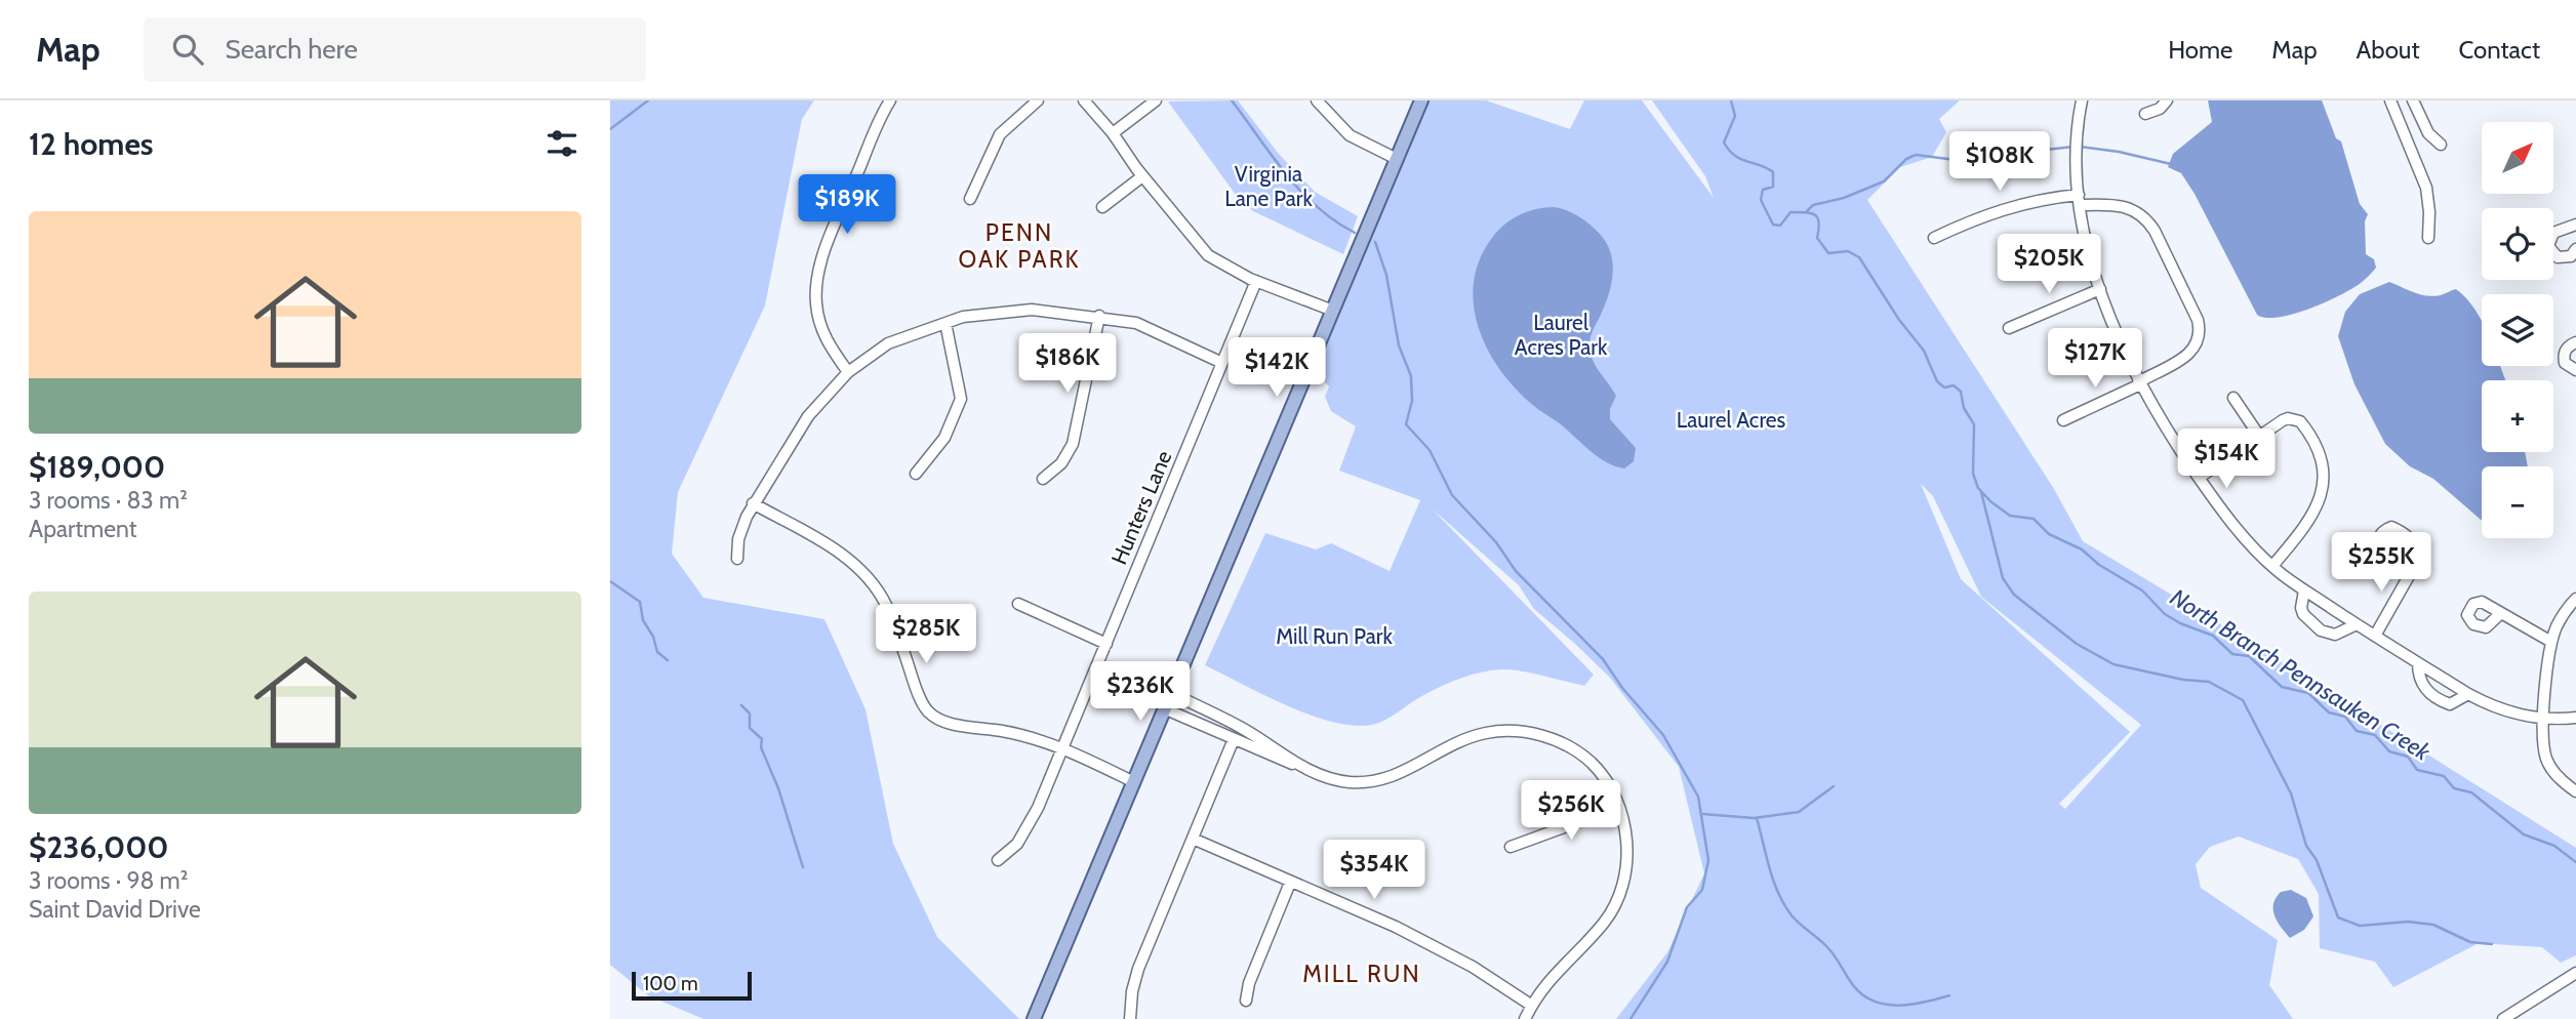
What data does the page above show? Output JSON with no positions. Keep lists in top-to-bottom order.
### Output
{
  "streets": {
    "street": ["Hunters Lane"]
  },
  "districts": ["PENN OAK PARK", "MILL RUN"],
  "water": ["North Branch Pennsauken Creek"],
  "parks": [
    "Virginia Lane Park",
    "Laurel Acres Park",
    "Laurel Acres",
    "Mill Run Park"
  ],
  "scale_bar": "100 m",
  "north": "top right",
  "page": {
    "header": "Map",
    "search": "Search here",
    "nav": [
      "Home",
      "Map",
      "About",
      "Contact"
    ],
    "heading": "12 homes",
    "map_buttons": ["+", "−"],
    "price": [
      "$108K",
      "$189K",
      "$205K",
      "$127K",
      "$186K",
      "$142K",
      "$154K",
      "$255K",
      "$285K",
      "$236K",
      "$256K",
      "$354K"
    ],
    "list": [
      {
        "name": "$189,000",
        "note": "3 rooms · 83 m² · Apartment"
      },
      {
        "name": "$236,000",
        "note": "3 rooms · 98 m² · Saint David Drive"
      }
    ],
    "scale": "100 m"
  }
}
